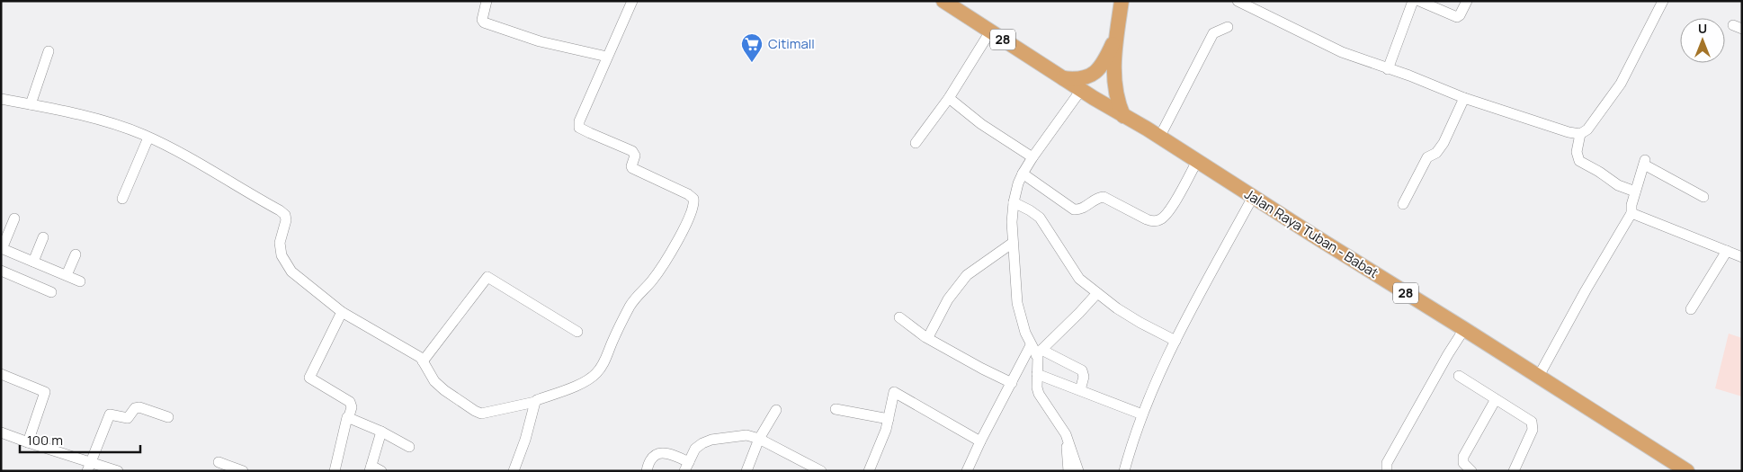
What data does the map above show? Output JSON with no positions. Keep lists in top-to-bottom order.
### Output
{
  "streets": {
    "highway": ["28", "Jalan Raya Tuban - Babat"]
  },
  "crossings": [
    ["28", "Jalan Raya Tuban - Babat"]
  ],
  "places": {
    "supermarket": ["Citimall"]
  },
  "scale_bar": "100 m",
  "north": "top"
}
